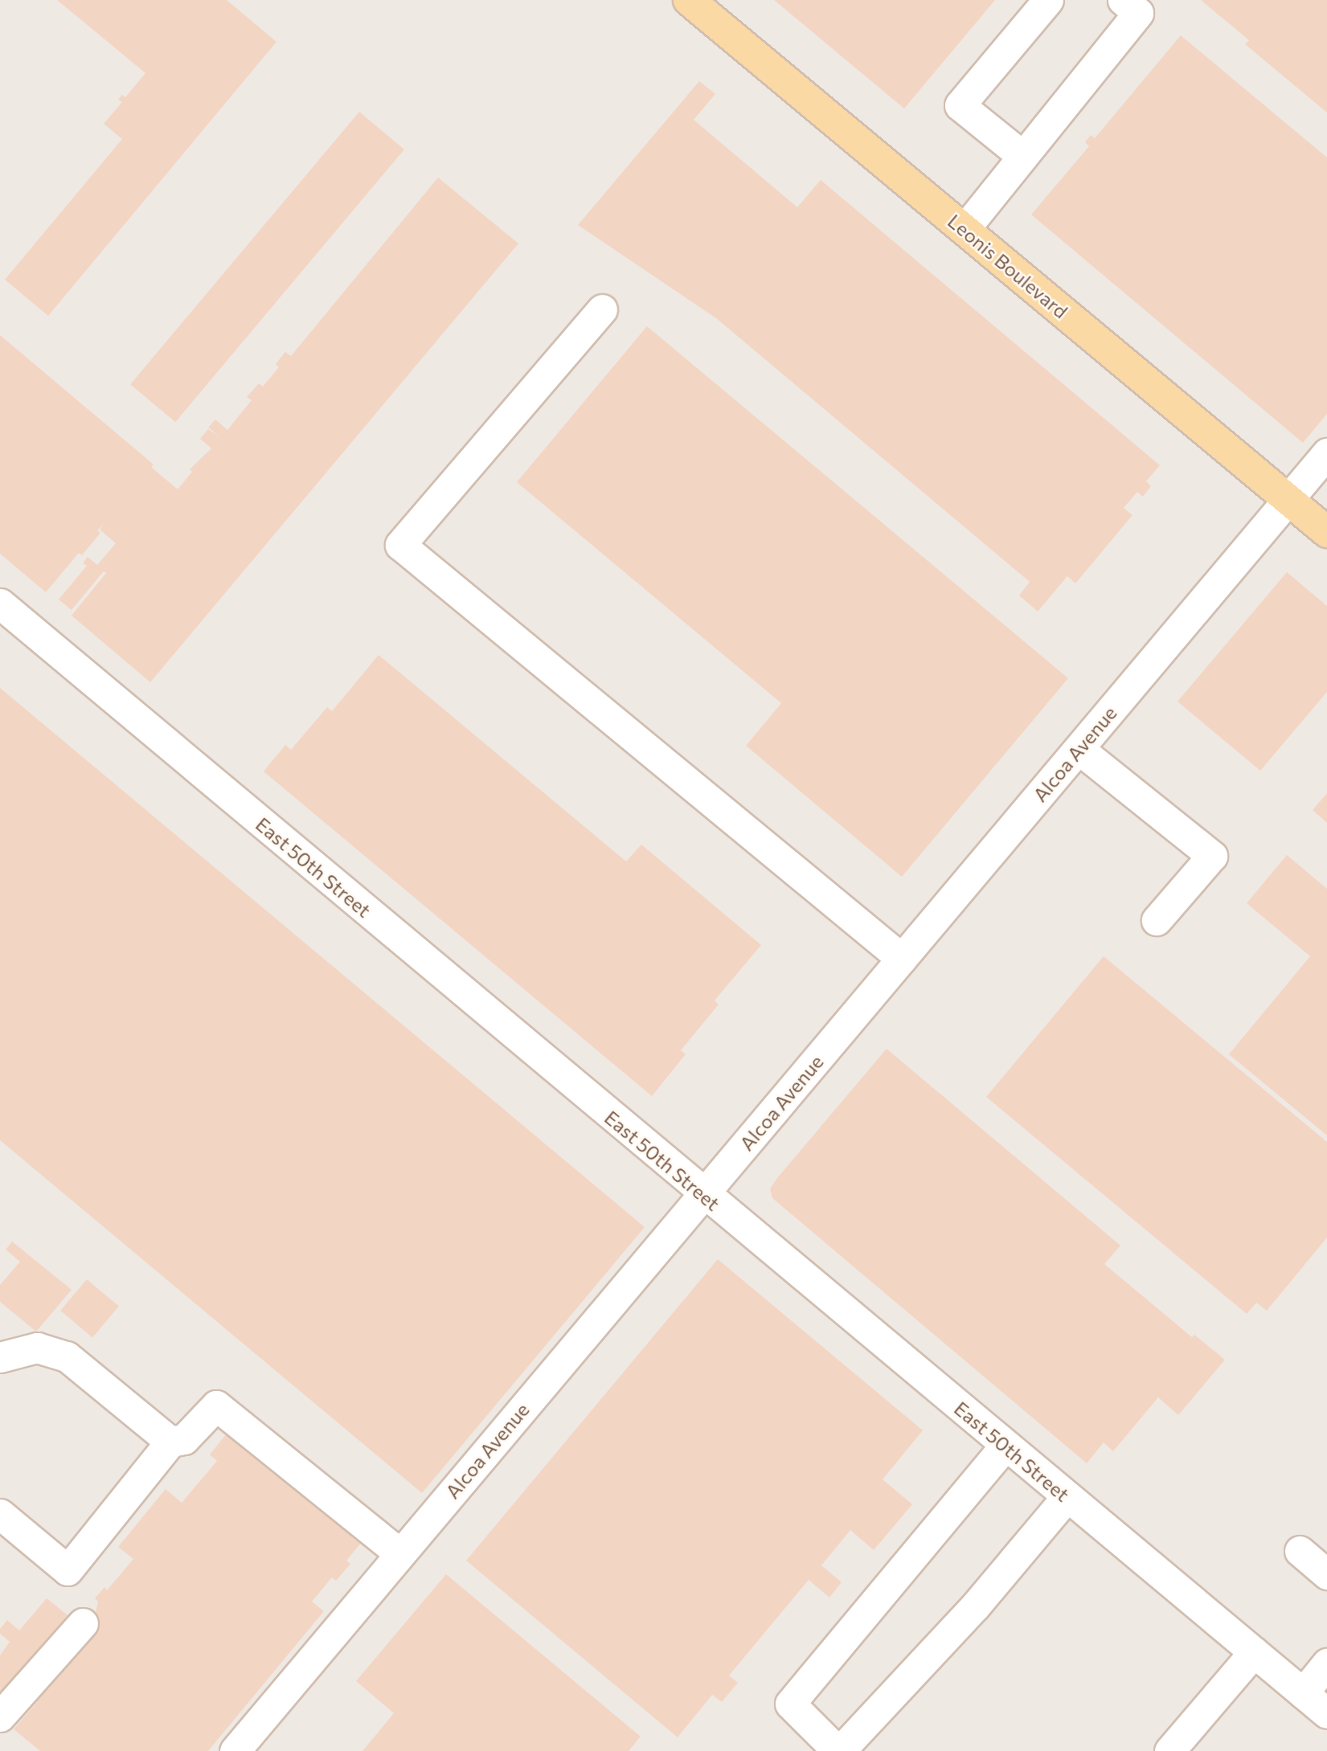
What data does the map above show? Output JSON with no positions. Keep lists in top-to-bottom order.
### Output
{
  "streets": {
    "main road": ["Leonis Boulevard"],
    "street": ["Alcoa Avenue", "East 50th Street"]
  },
  "crossings": [
    ["Leonis Boulevard", "Alcoa Avenue"],
    ["Alcoa Avenue", "East 50th Street"]
  ]
}
